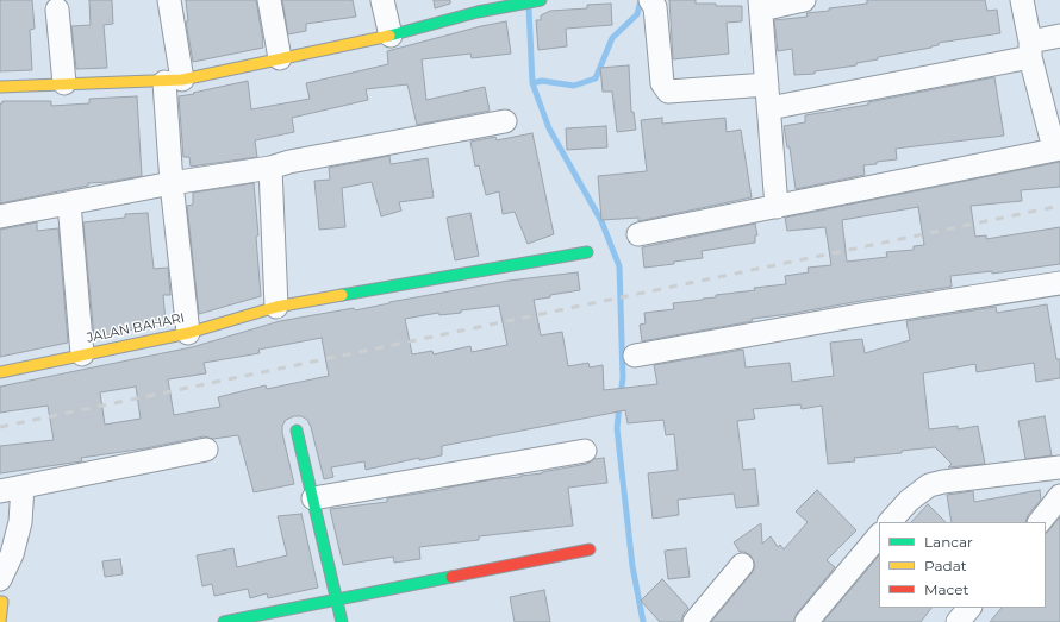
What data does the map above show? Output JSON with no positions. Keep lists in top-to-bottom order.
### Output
{
  "streets": {
    "street": ["JALAN BAHARI"]
  },
  "legend": ["Lancar", "Padat", "Macet"]
}
